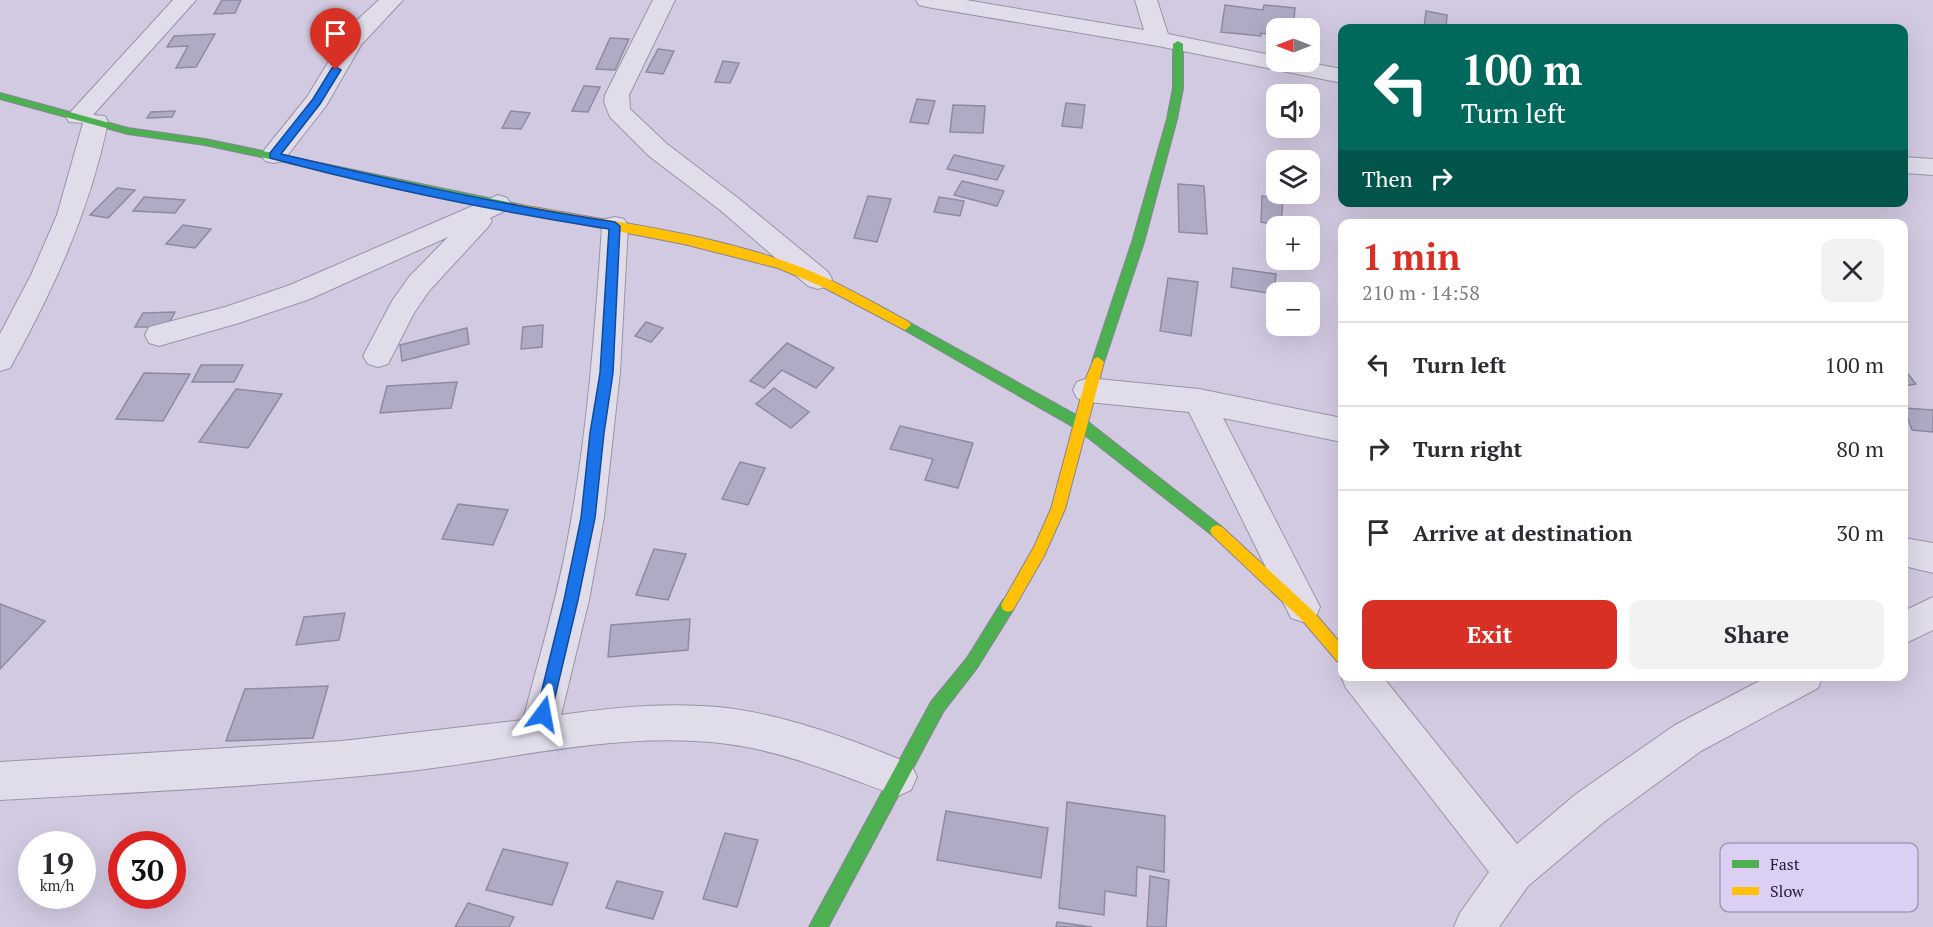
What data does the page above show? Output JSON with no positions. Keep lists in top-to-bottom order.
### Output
{
  "legend": ["Fast", "Slow"],
  "north": "left",
  "page": {
    "map_buttons": ["+", "−"],
    "turn": ["100 m", "Turn left"],
    "then": "Then",
    "heading": ["1 min", "210 m · 14:58"],
    "list": [
      {
        "name": "Turn left",
        "value": "100 m"
      },
      {
        "name": "Turn right",
        "value": "80 m"
      },
      {
        "name": "Arrive at destination",
        "value": "30 m"
      }
    ],
    "buttons": ["Exit", "Share"],
    "speed": "19 km/h",
    "limit": "30"
  }
}
